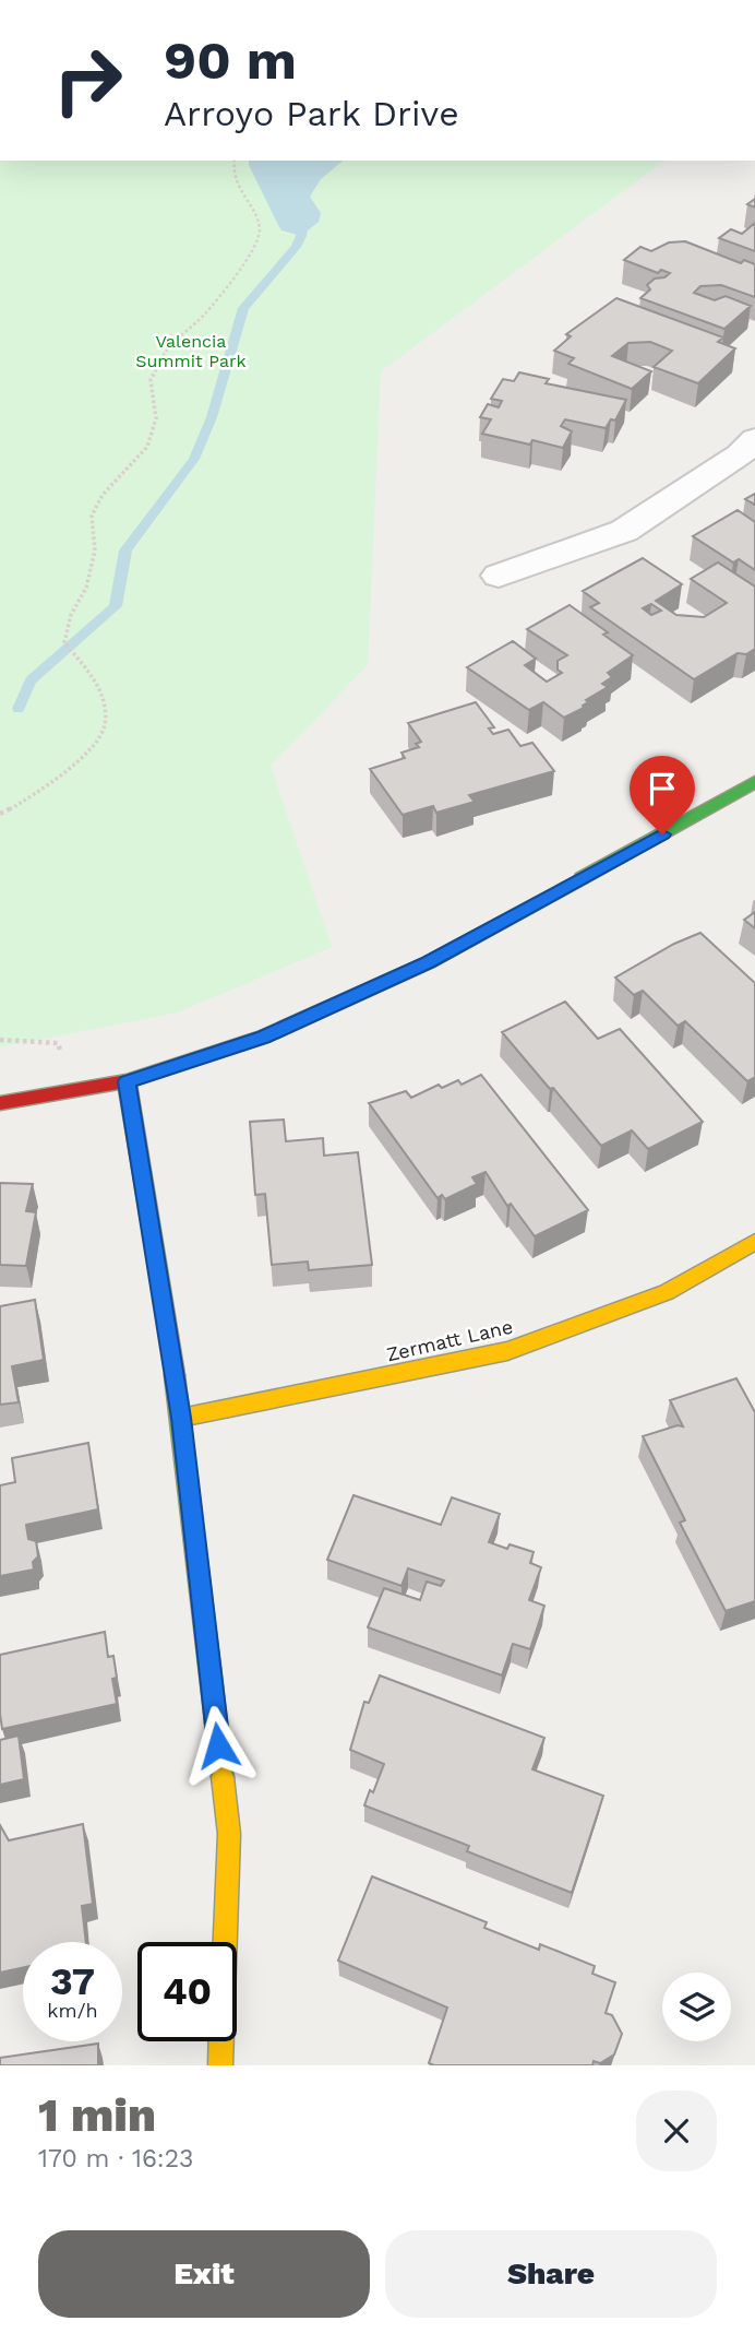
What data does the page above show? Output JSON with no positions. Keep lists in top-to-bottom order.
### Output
{
  "streets": {
    "street": ["Zermatt Lane"]
  },
  "parks": ["Valencia Summit Park"],
  "page": {
    "turn": ["90 m", "Arroyo Park Drive"],
    "speed": "37 km/h",
    "limit": "40",
    "heading": ["1 min", "170 m · 16:23"],
    "buttons": ["Exit", "Share"]
  }
}
